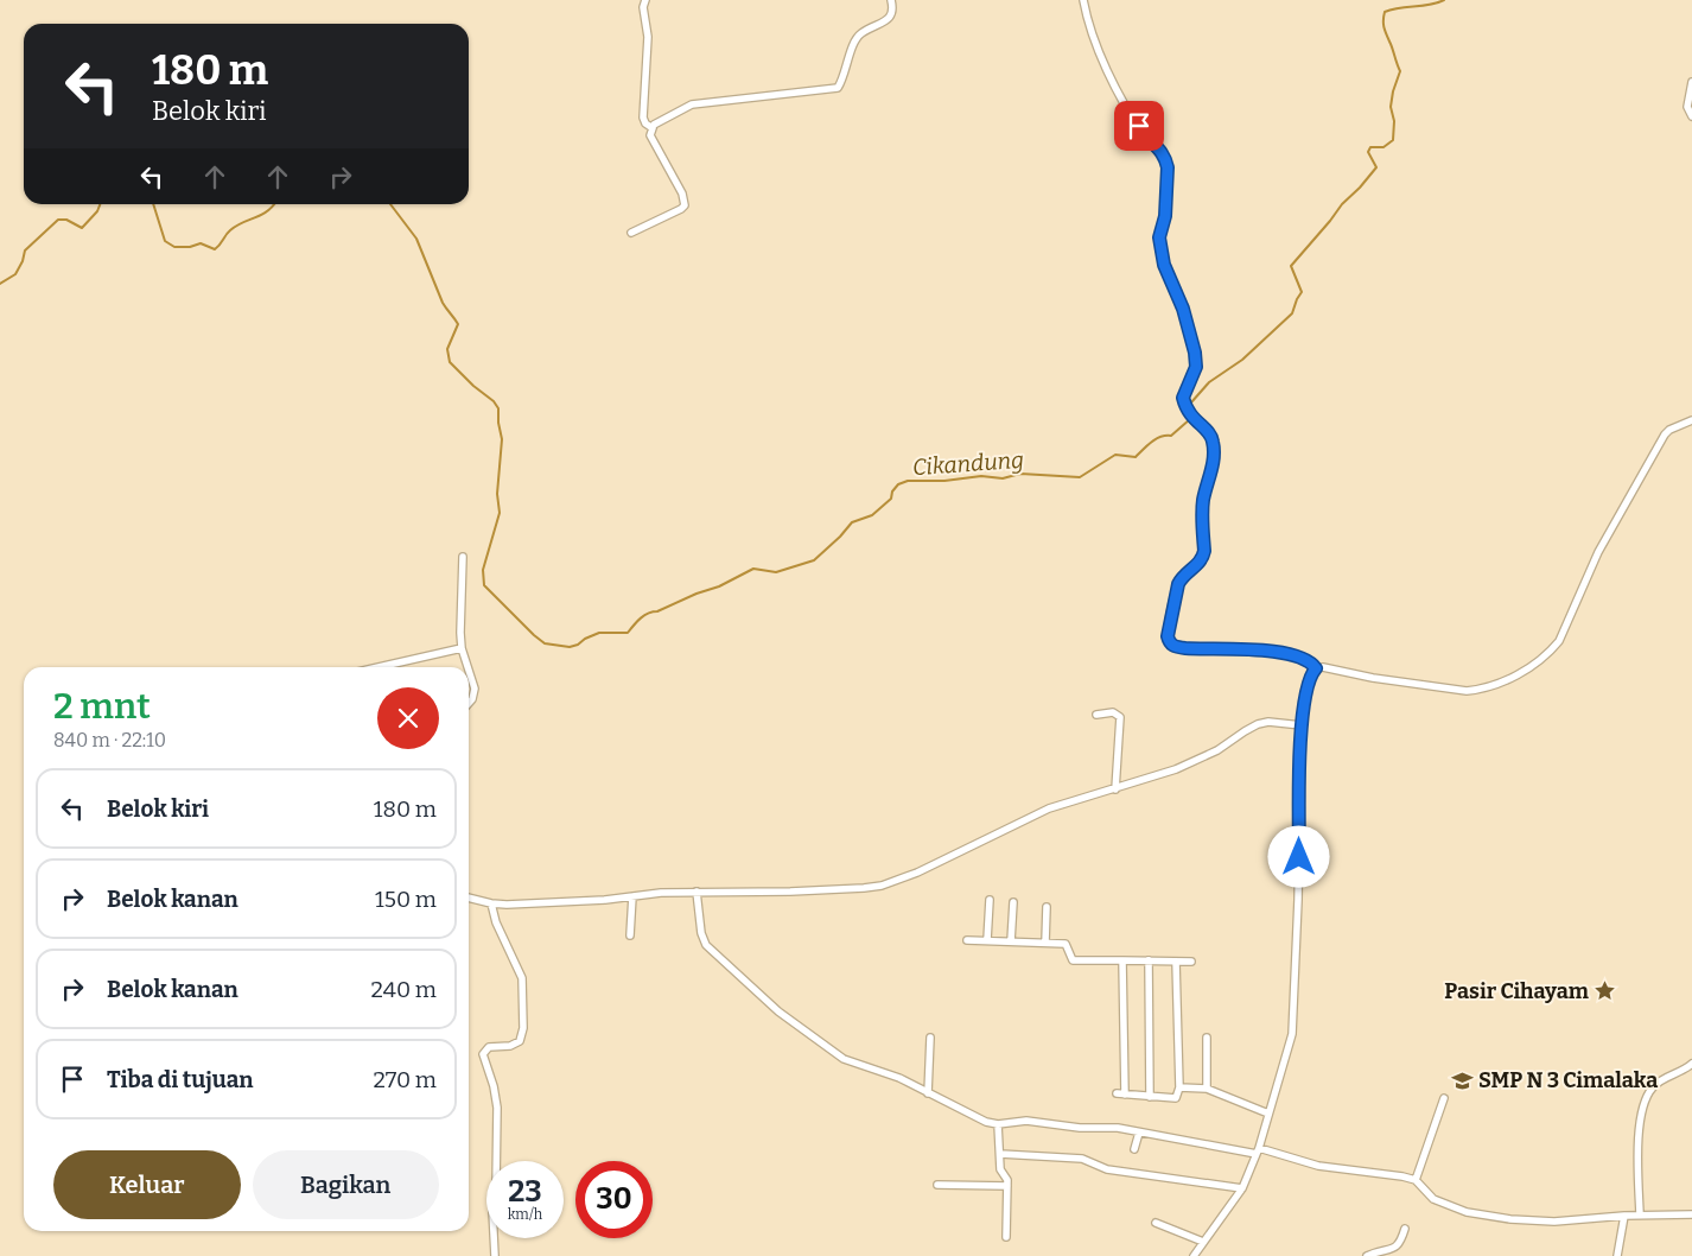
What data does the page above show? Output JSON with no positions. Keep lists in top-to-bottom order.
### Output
{
  "water": ["Cikandung"],
  "places": {
    "place": ["Pasir Cihayam"],
    "school or university": ["SMP N 3 Cimalaka"]
  },
  "page": {
    "turn": ["180 m", "Belok kiri"],
    "heading": ["2 mnt", "840 m · 22:10"],
    "list": [
      {
        "name": "Belok kiri",
        "value": "180 m"
      },
      {
        "name": "Belok kanan",
        "value": "150 m"
      },
      {
        "name": "Belok kanan",
        "value": "240 m"
      },
      {
        "name": "Tiba di tujuan",
        "value": "270 m"
      }
    ],
    "buttons": ["Keluar", "Bagikan"],
    "speed": "23 km/h",
    "limit": "30"
  }
}
